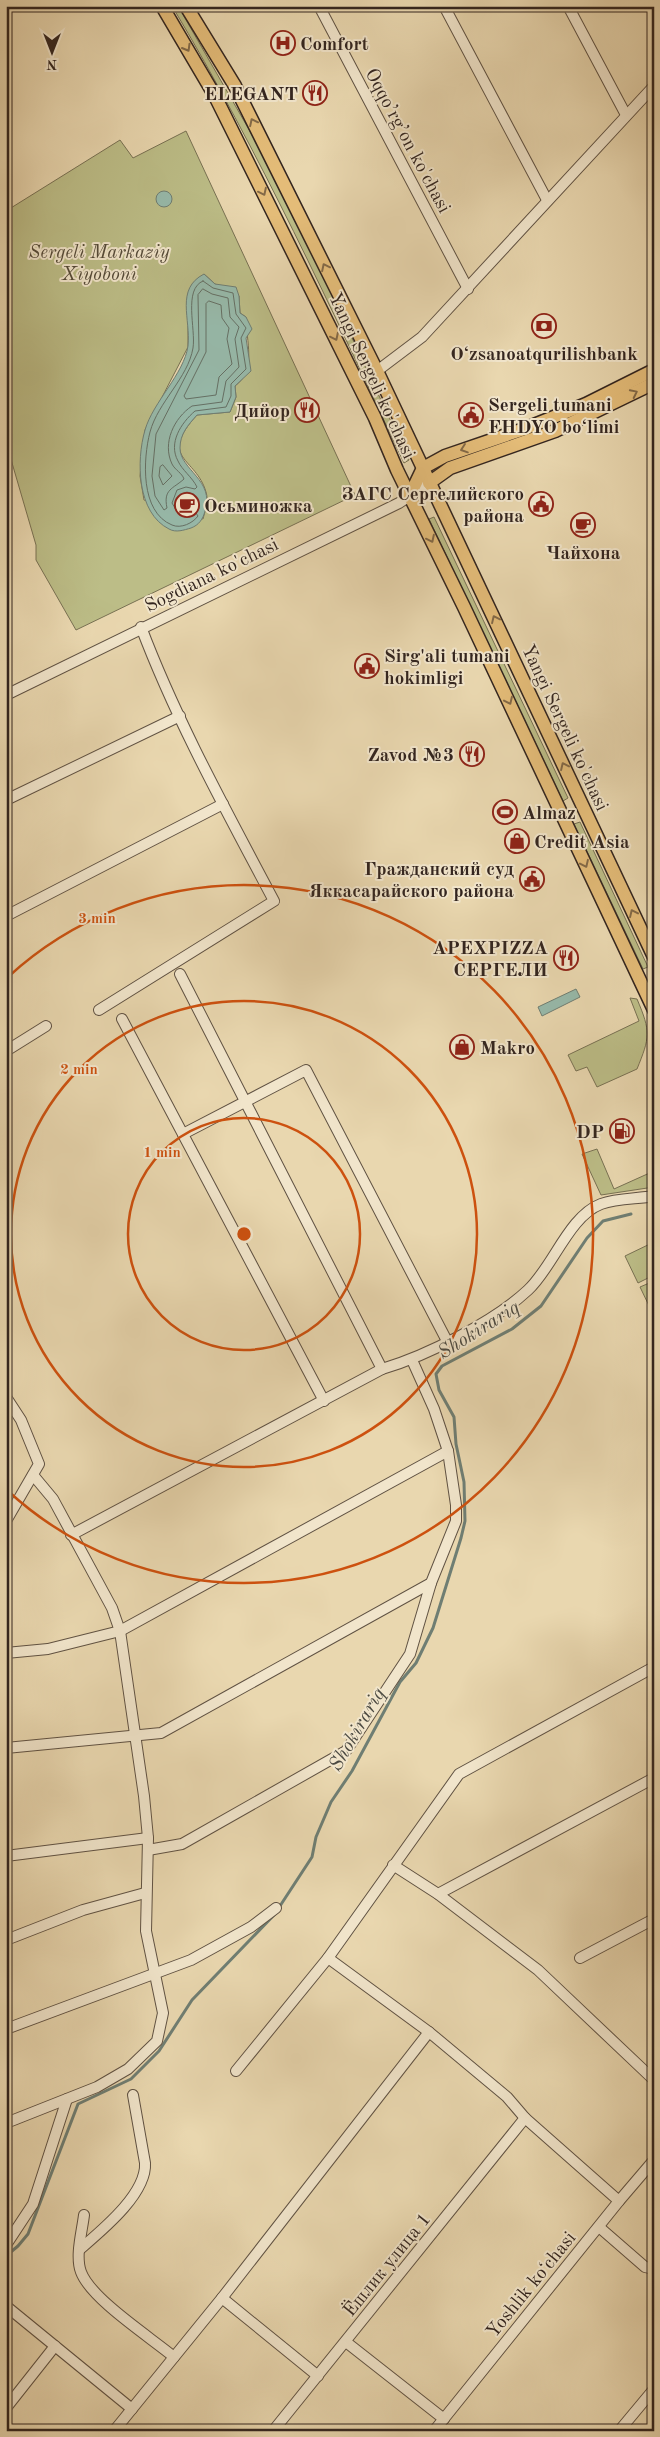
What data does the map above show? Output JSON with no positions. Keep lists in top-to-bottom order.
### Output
{
  "streets": {
    "main road": ["Yangi Sergeli ko'chasi"],
    "street": [
      "Oqqo’rg’on ko'chasi",
      "Sogdiana ko'chasi",
      "Ёшлик улица 1",
      "Yoshlik koʻchasi"
    ]
  },
  "crossings": [
    ["Yangi Sergeli ko'chasi", "Sogdiana ko'chasi"]
  ],
  "water": ["Shokirariq"],
  "parks": ["Sergeli Markaziy Xiyoboni"],
  "places": {
    "hospital": ["Comfort"],
    "restaurant": [
      "ELEGANT",
      "Дийор",
      "Zavod №3",
      "APEXPIZZA СЕРГЕЛИ"
    ],
    "bank": ["Oʻzsanoatqurilishbank"],
    "public building": [
      "Sergeli tumani FHDYO boʻlimi",
      "ЗАГС Сергелийского района",
      "Sirg'ali tumani hokimligi",
      "Гражданский суд Яккасарайского района"
    ],
    "cafe": ["Осьминожка", "Чайхона"],
    "sports": ["Almaz"],
    "shop": ["Credit Asia", "Makro"],
    "fuel station": ["DP"]
  },
  "north": "bottom",
  "rings": ["3 min", "2 min", "1 min"]
}
